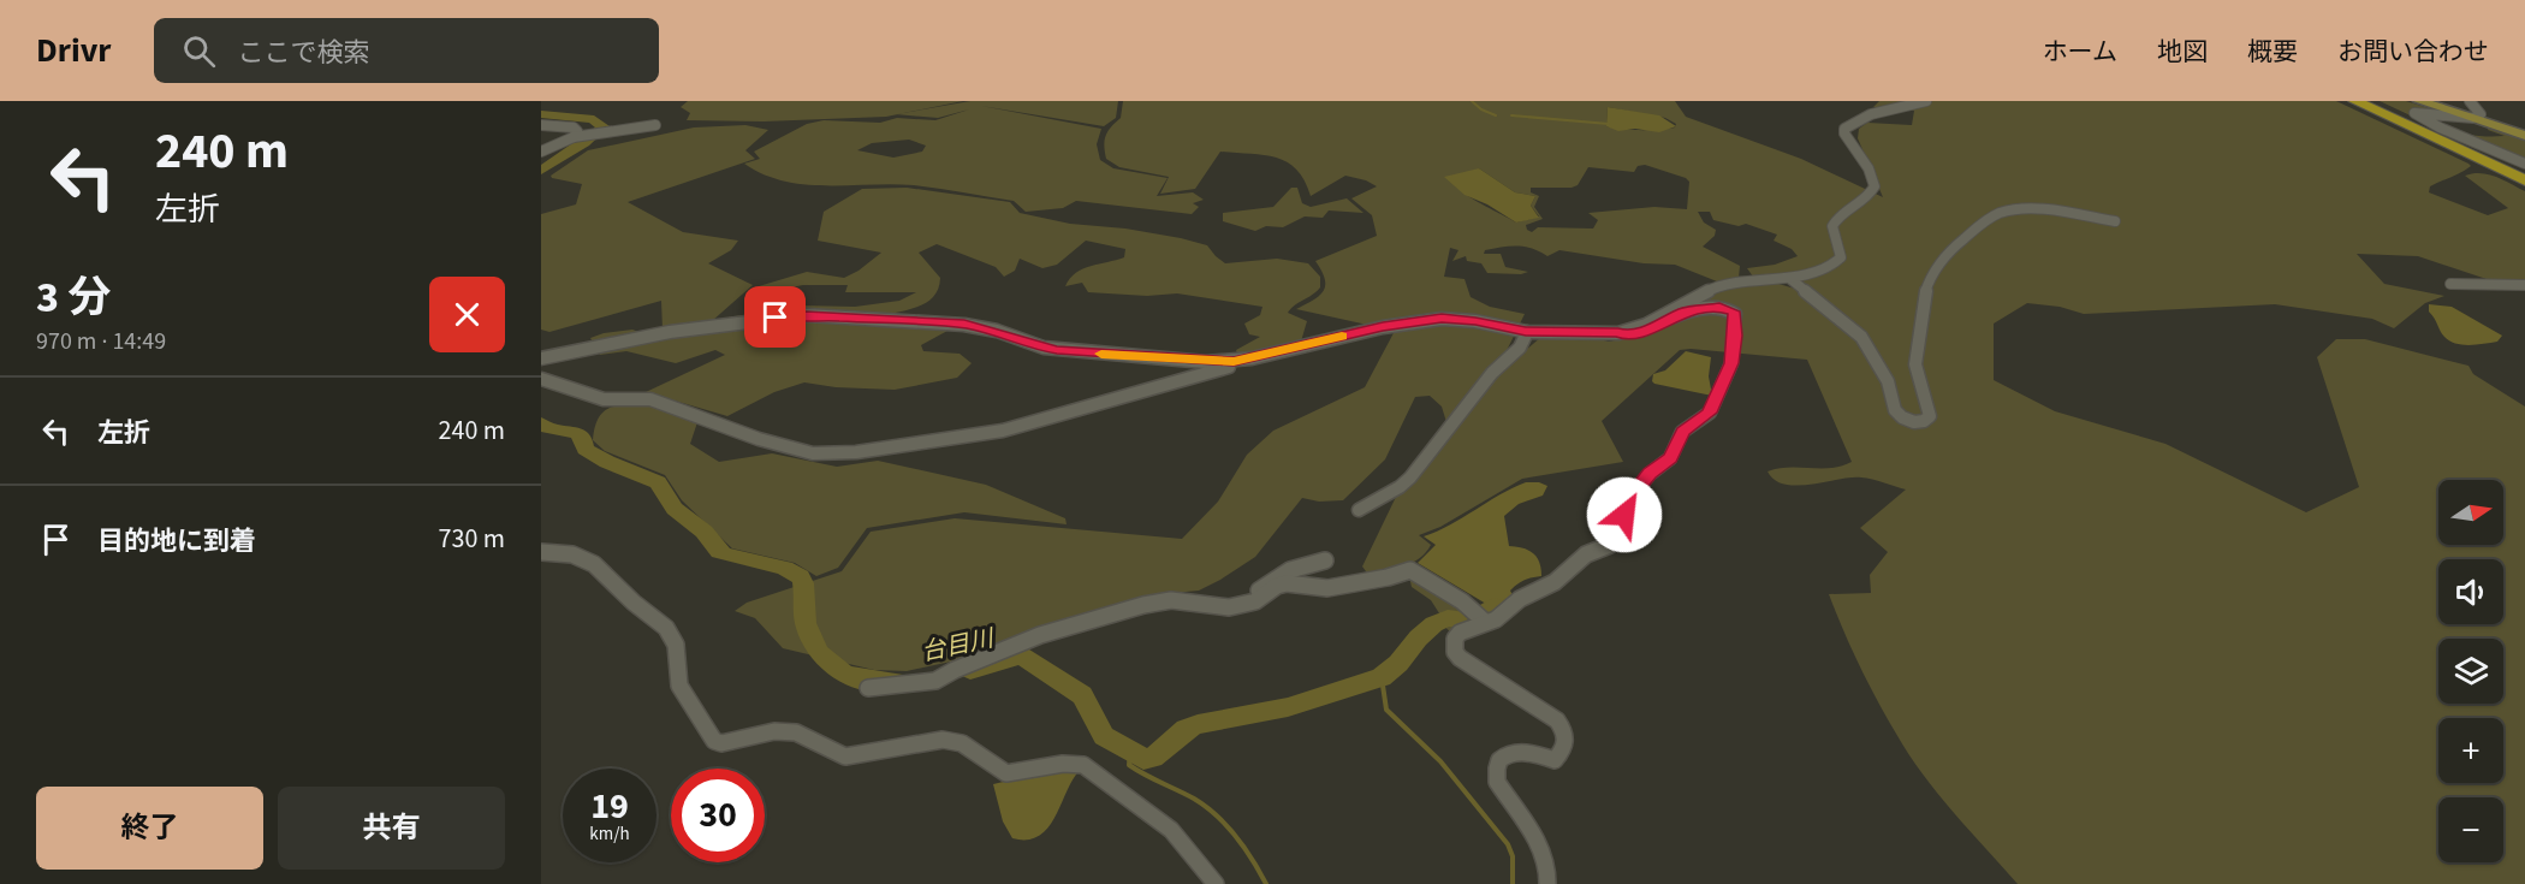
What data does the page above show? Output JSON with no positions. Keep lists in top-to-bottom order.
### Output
{
  "water": ["台目川"],
  "north": "right",
  "page": {
    "header": "Drivr",
    "search": "ここで検索",
    "nav": [
      "ホーム",
      "地図",
      "概要",
      "お問い合わせ"
    ],
    "turn": ["240 m", "左折"],
    "heading": ["3 分", "970 m · 14:49"],
    "list": [
      {
        "name": "左折",
        "value": "240 m"
      },
      {
        "name": "目的地に到着",
        "value": "730 m"
      }
    ],
    "map_buttons": ["+", "−"],
    "speed": "19 km/h",
    "limit": "30",
    "buttons": ["終了", "共有"]
  }
}
